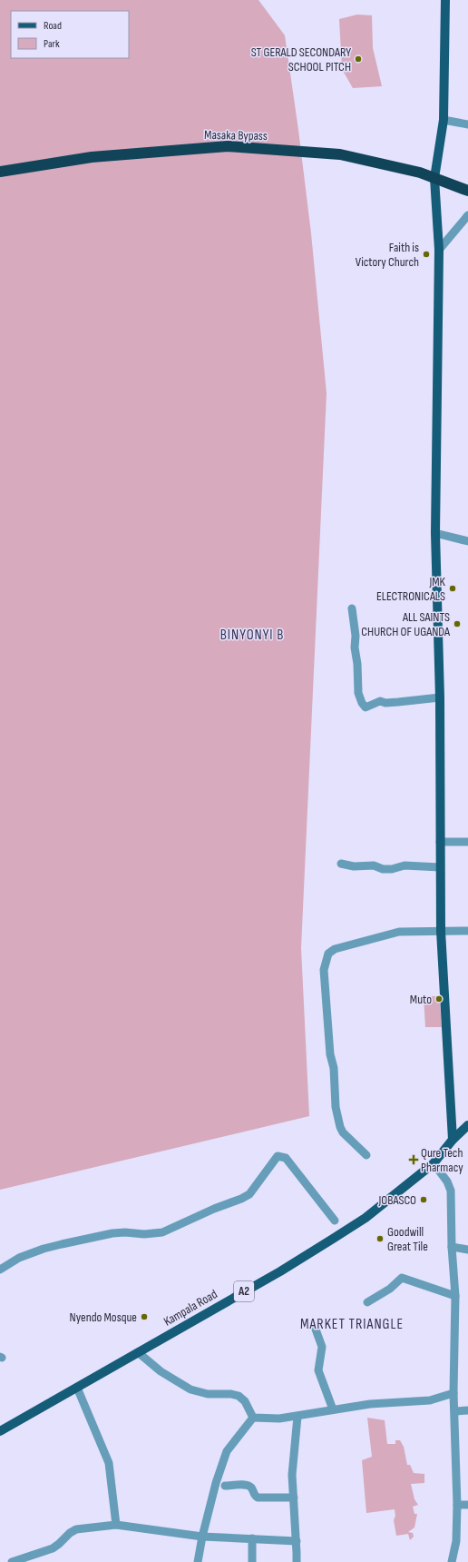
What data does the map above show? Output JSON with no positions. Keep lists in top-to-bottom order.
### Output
{
  "streets": {
    "highway": ["Masaka Bypass"],
    "main road": ["A2", "Kampala Road"]
  },
  "districts": ["BINYONYI B", "MARKET TRIANGLE"],
  "places": {
    "other": [
      "ST GERALD SECONDARY SCHOOL PITCH",
      "Faith is Victory Church",
      "JMK ELECTRONICALS",
      "ALL SAINTS CHURCH OF UGANDA",
      "Muto",
      "JOBASCO",
      "Goodwill Great Tile",
      "Nyendo Mosque"
    ],
    "health": ["Qure Tech Pharmacy"]
  },
  "legend": ["Road", "Park"]
}
